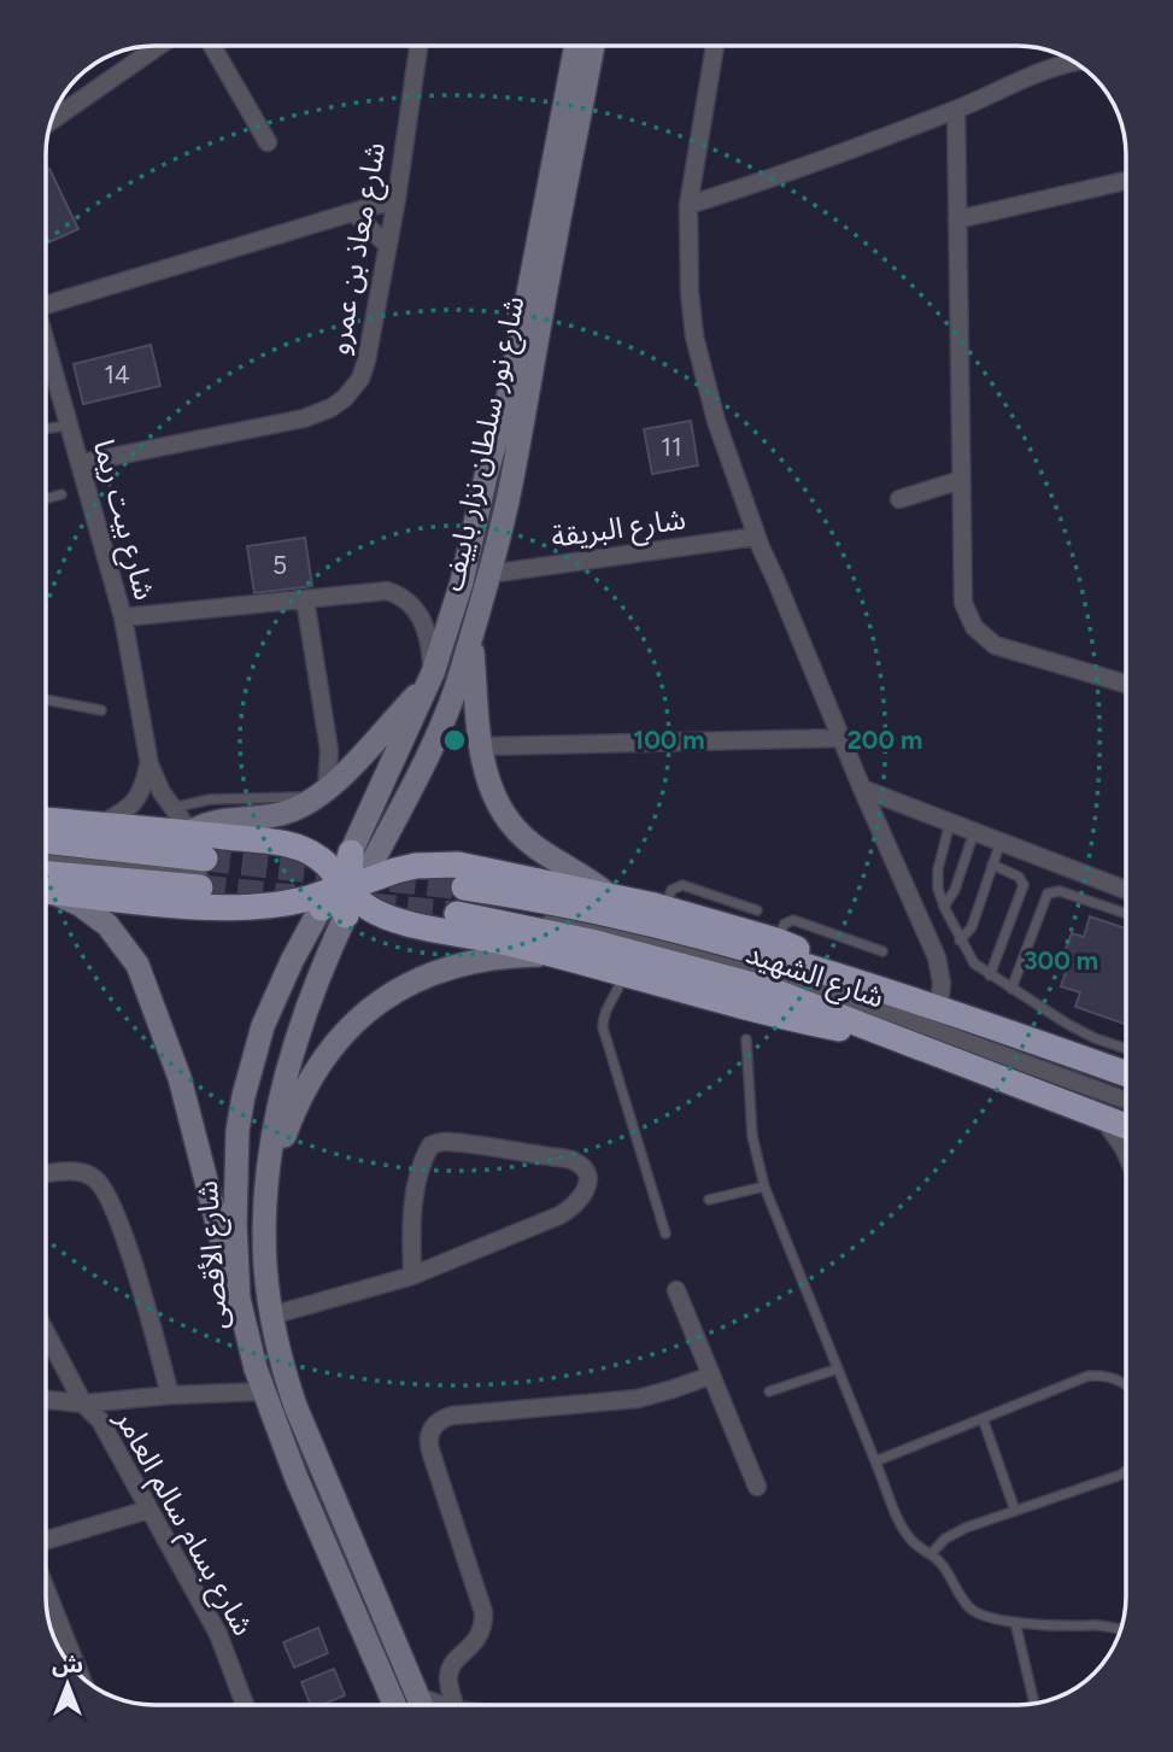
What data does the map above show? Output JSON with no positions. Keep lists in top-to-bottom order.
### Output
{
  "streets": {
    "highway": ["شارع الشهيد"],
    "main road": ["شارع نور سلطان نزار باييف", "شارع الأقصى"],
    "street": [
      "شارع معاذ بن عمرو",
      "شارع بيت ريما",
      "شارع البريقة",
      "شارع بسام سالم العامر"
    ]
  },
  "crossings": [
    ["شارع معاذ بن عمرو", "شارع بيت ريما"],
    ["شارع نور سلطان نزار باييف", "شارع البريقة"],
    ["شارع نور سلطان نزار باييف", "شارع الأقصى"]
  ],
  "house_numbers": ["14", "11", "5"],
  "north": "top",
  "rings": ["100 m", "200 m", "300 m"]
}
